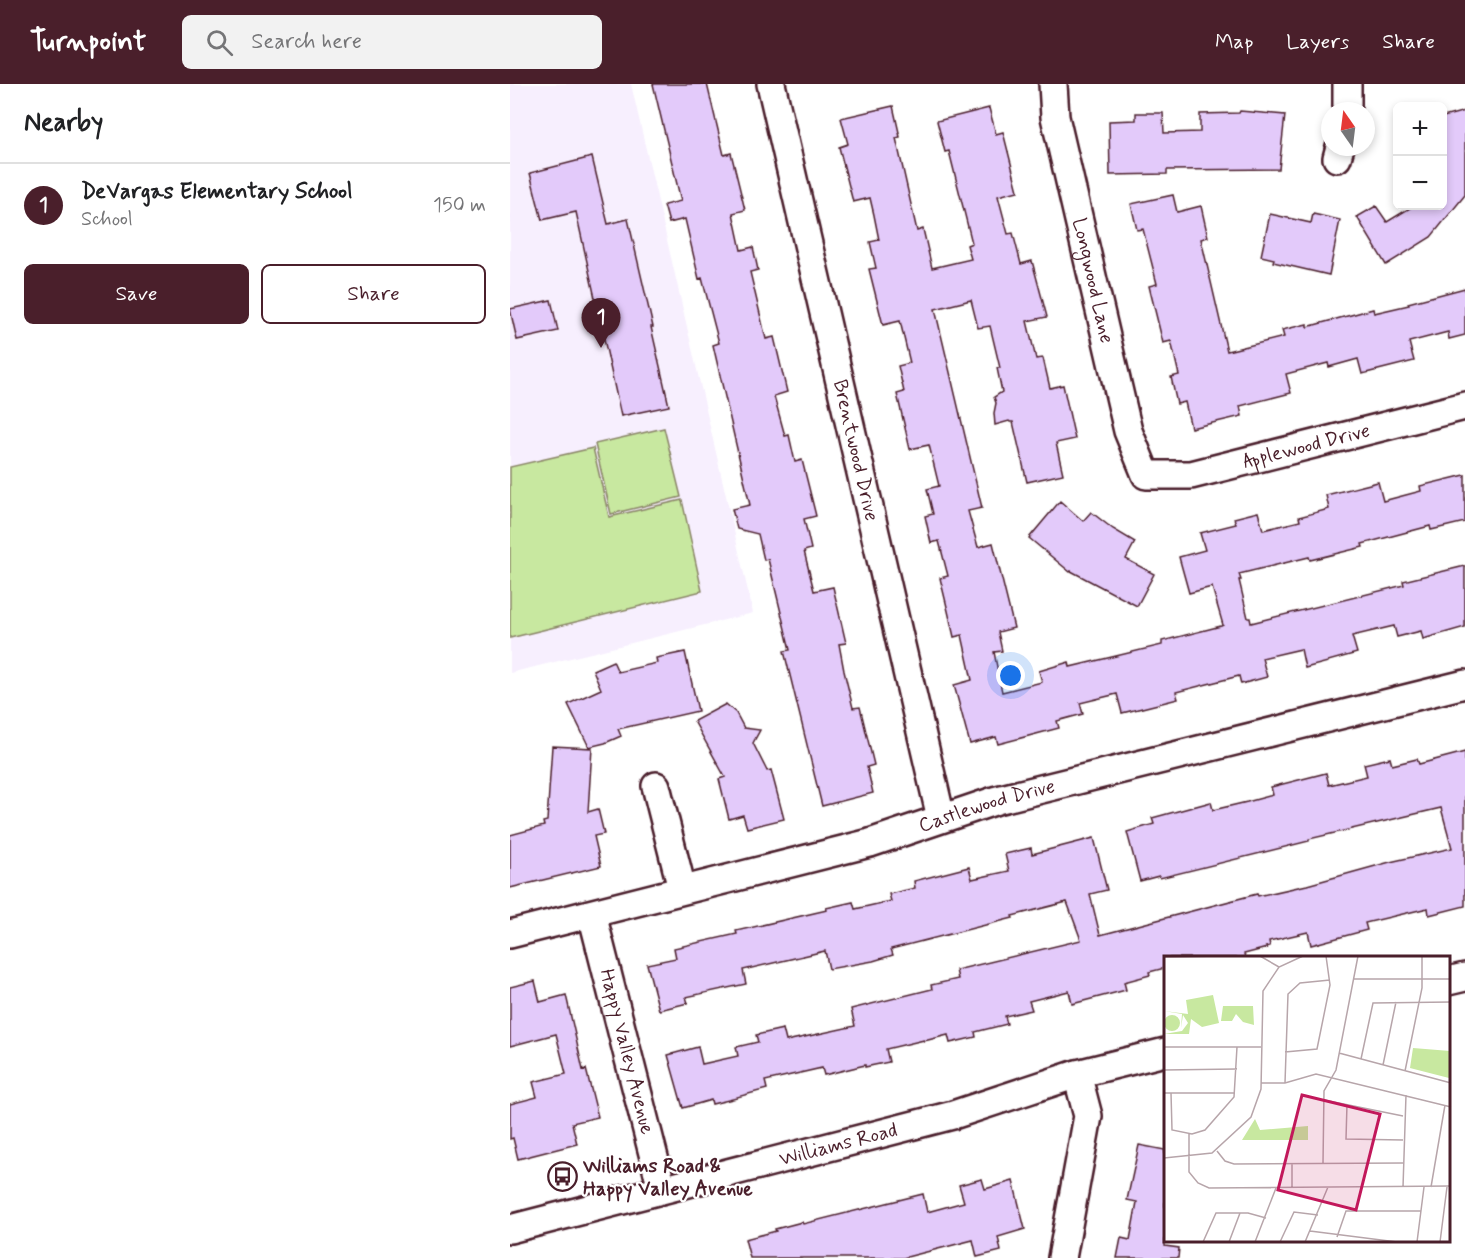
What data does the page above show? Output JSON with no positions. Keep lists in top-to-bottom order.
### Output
{
  "streets": {
    "street": [
      "Longwood Lane",
      "Applewood Drive",
      "Brentwood Drive",
      "Castlewood Drive",
      "Happy Valley Avenue",
      "Williams Road"
    ]
  },
  "crossings": [
    ["Longwood Lane", "Applewood Drive"],
    ["Brentwood Drive", "Castlewood Drive"],
    ["Castlewood Drive", "Happy Valley Avenue"],
    ["Happy Valley Avenue", "Williams Road"]
  ],
  "places": {
    "bus stop": ["Williams Road & Happy Valley Avenue"]
  },
  "north": "top",
  "page": {
    "header": "Turnpoint",
    "search": "Search here",
    "nav": ["Map", "Layers", "Share"],
    "heading": "Nearby",
    "map_buttons": ["+", "−"],
    "list": [
      {
        "mark": "1",
        "name": "DeVargas Elementary School",
        "note": "School",
        "value": "150 m"
      }
    ],
    "buttons": ["Save", "Share"],
    "pins": "1"
  }
}
